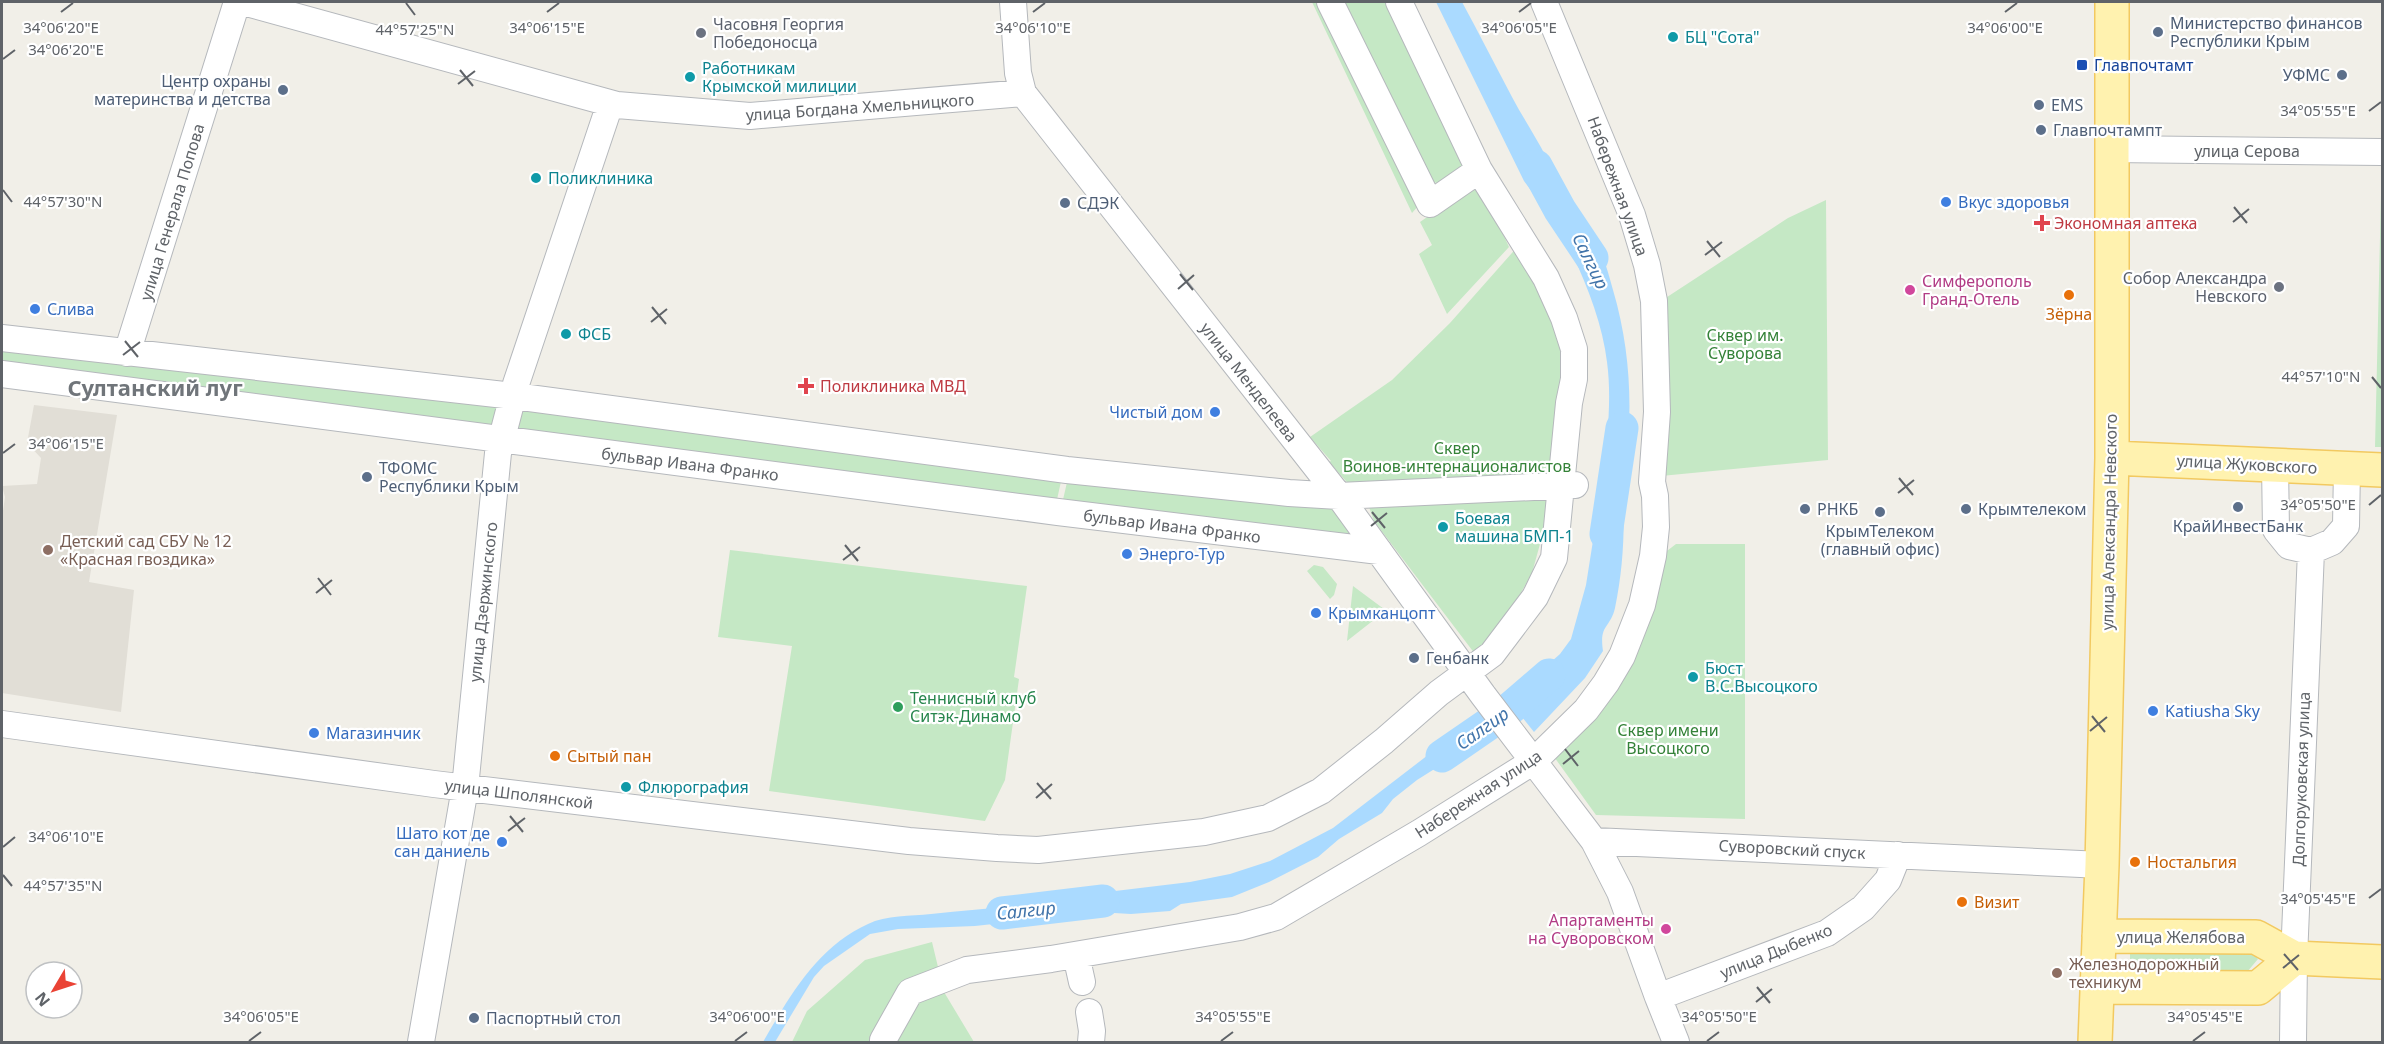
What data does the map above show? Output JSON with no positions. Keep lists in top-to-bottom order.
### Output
{
  "streets": {
    "main road": ["улица Жуковского", "улица Александра Невского", "улица Желябова"],
    "street": [
      "улица Богдана Хмельницкого",
      "улица Серова",
      "Набережная улица",
      "улица Генерала Попова",
      "улица Менделеева",
      "бульвар Ивана Франко",
      "улица Дзержинского",
      "Долгоруковская улица",
      "улица Шполянской",
      "Суворовский спуск",
      "улица Дыбенко"
    ]
  },
  "crossings": [
    ["улица Богдана Хмельницкого", "улица Менделеева"],
    ["улица Богдана Хмельницкого", "улица Дзержинского"],
    ["улица Серова", "улица Александра Невского"],
    ["Набережная улица", "улица Менделеева"],
    ["улица Менделеева", "бульвар Ивана Франко"],
    ["улица Менделеева", "улица Шполянской"],
    ["бульвар Ивана Франко", "улица Дзержинского"],
    ["улица Жуковского", "улица Александра Невского"],
    ["улица Александра Невского", "Суворовский спуск"],
    ["улица Александра Невского", "улица Желябова"],
    ["улица Дзержинского", "улица Шполянской"],
    ["Долгоруковская улица", "улица Желябова"],
    ["Суворовский спуск", "улица Дыбенко"]
  ],
  "districts": ["Султанский луг"],
  "water": ["Салгир"],
  "parks": ["Сквер им. Суворова", "Сквер Воинов-интернационалистов", "Сквер имени Высоцкого"],
  "places": {
    "other": [
      "Министерство финансов Республики Крым",
      "Часовня Георгия Победоносца",
      "БЦ \"Сота\"",
      "УФМС",
      "Работникам Крымской милиции",
      "Центр охраны материнства и детства",
      "EMS",
      "Главпочтампт",
      "Поликлиника",
      "Вкус здоровья",
      "СДЭК",
      "Собор Александра Невского",
      "Симферополь Гранд-Отель",
      "Зёрна",
      "Слива",
      "ФСБ",
      "Чистый дом",
      "ТФОМС Республики Крым",
      "КрайИнвестБанк",
      "РНКБ",
      "Крымтелеком",
      "КрымТелеком (главный офис)",
      "Боевая машина БМП-1",
      "Детский сад СБУ № 12 «Красная гвоздика»",
      "Энерго-Тур",
      "Крымканцопт",
      "Генбанк",
      "Бюст В.С.Высоцкого",
      "Теннисный клуб Ситэк-Динамо",
      "Katiusha Sky",
      "Магазинчик",
      "Сытый пан",
      "Флюрография",
      "Шато кот де сан даниель",
      "Ностальгия",
      "Визит",
      "Апартаменты на Суворовском",
      "Железнодорожный техникум",
      "Паспортный стол"
    ],
    "transit": ["Главпочтамт"],
    "health": ["Экономная аптека", "Поликлиника МВД"]
  },
  "north": "bottom left",
  "coordinates": [
    "34°06'20\"E",
    "34°06'15\"E",
    "34°06'10\"E",
    "34°06'05\"E",
    "34°06'00\"E",
    "44°57'25\"N",
    "34°05'55\"E",
    "44°57'30\"N",
    "44°57'10\"N",
    "34°05'50\"E",
    "44°57'35\"N",
    "34°05'45\"E"
  ]
}
